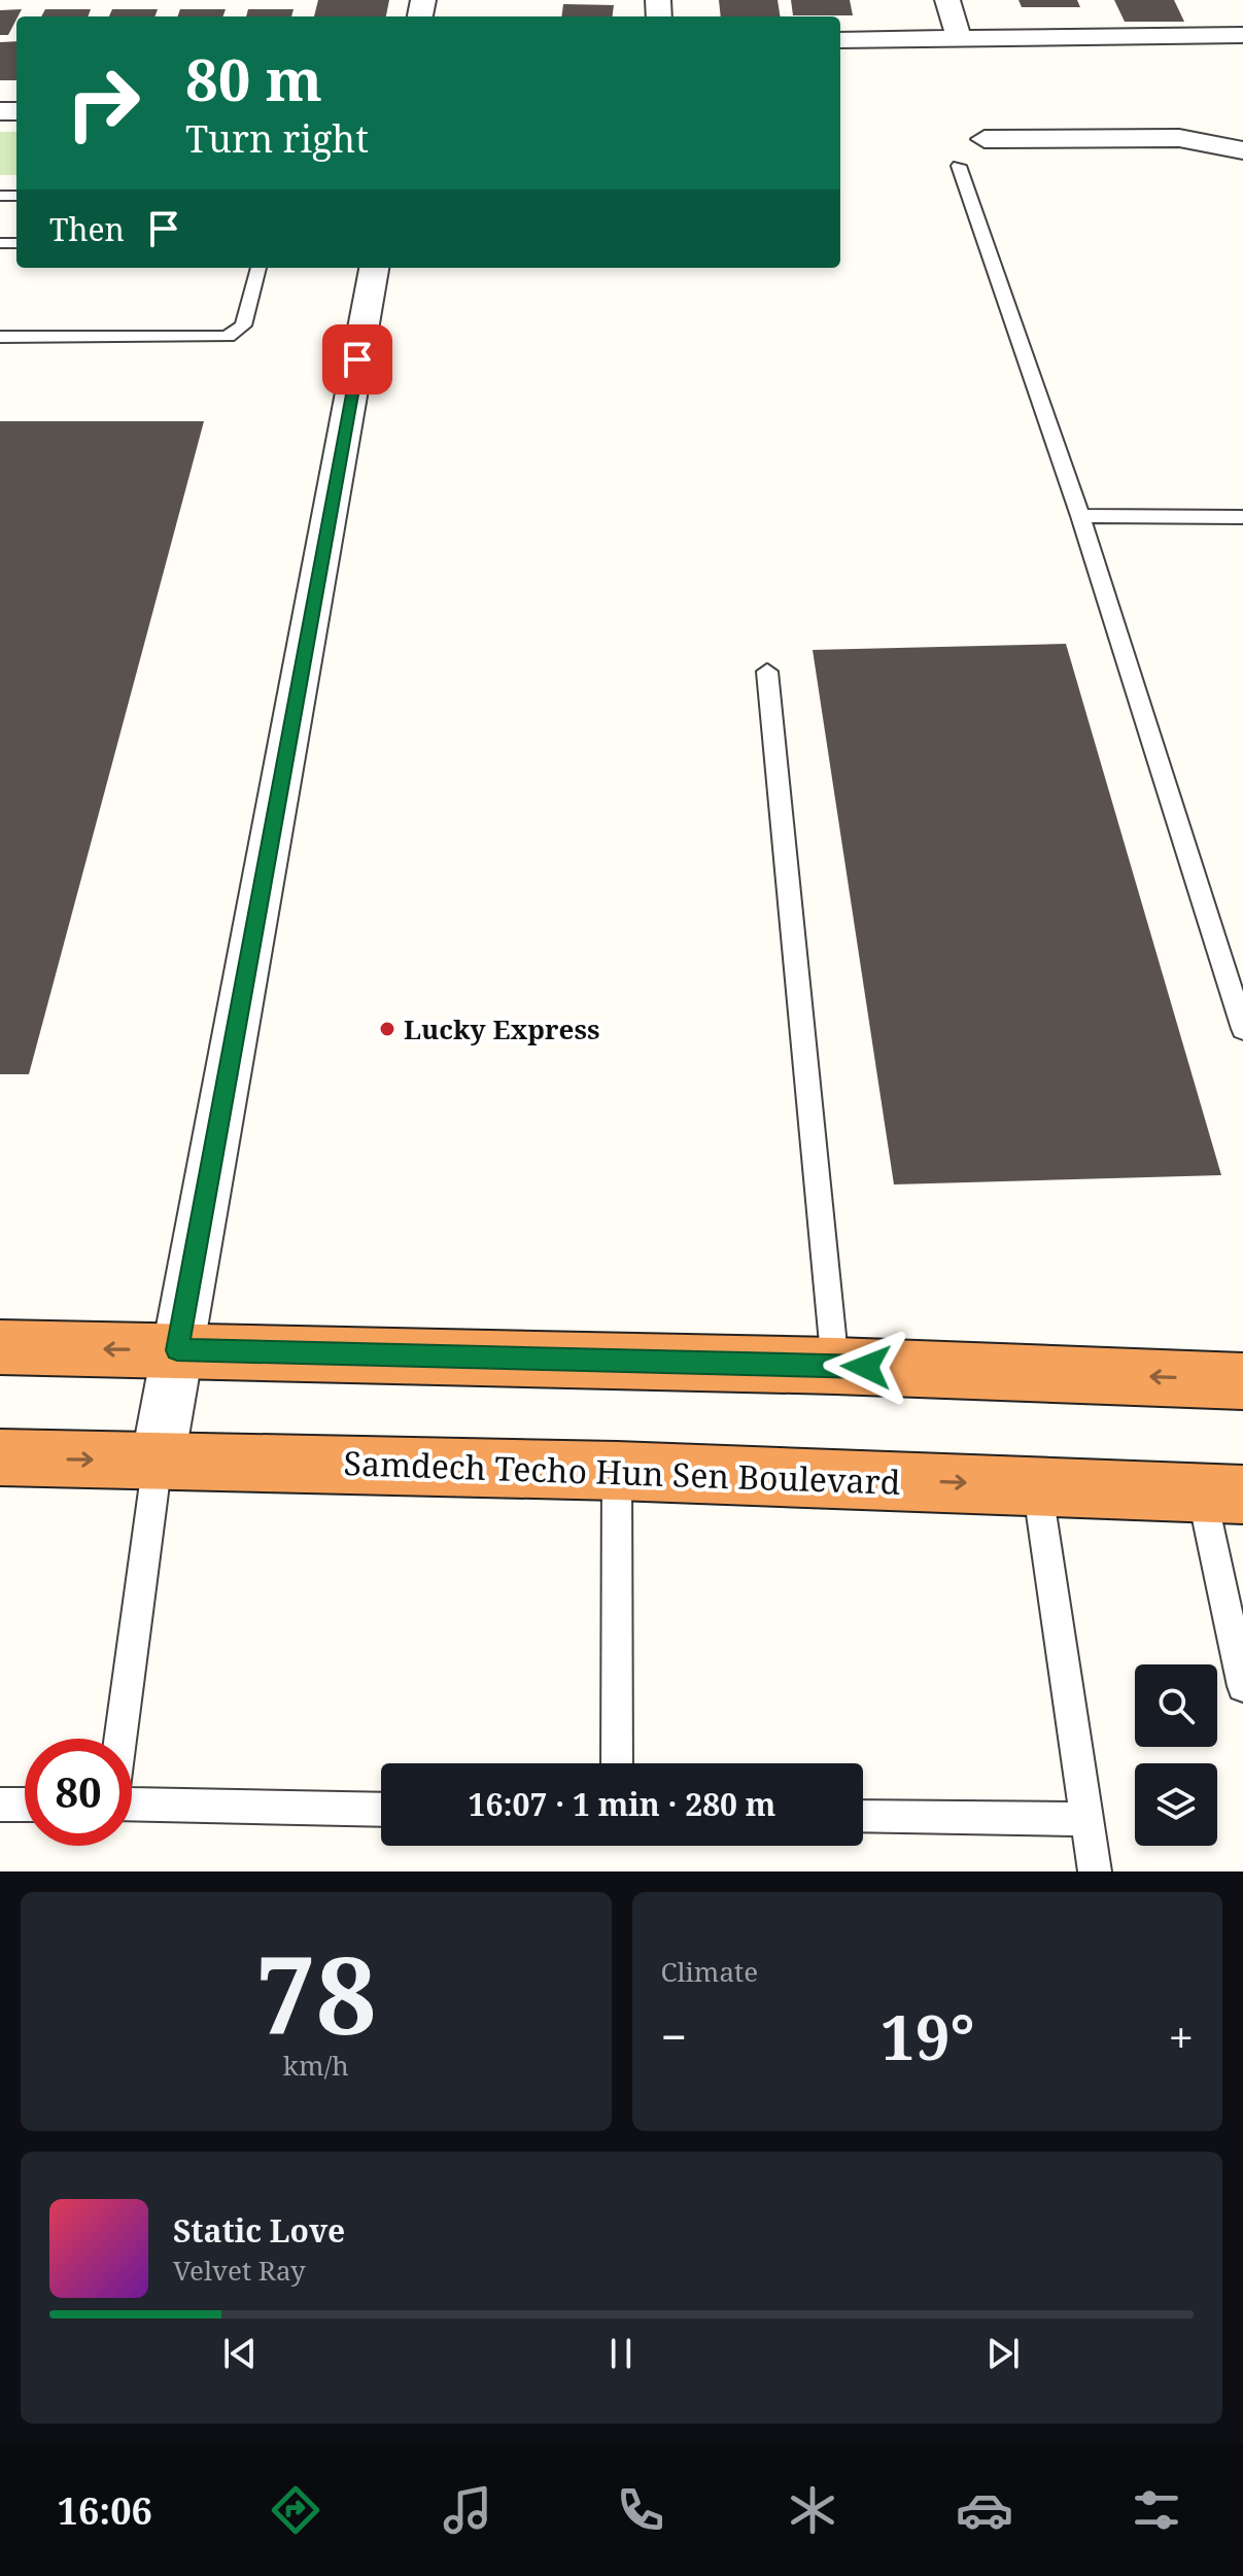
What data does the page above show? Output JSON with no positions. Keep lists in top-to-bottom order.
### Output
{
  "streets": {
    "highway": ["Samdech Techo Hun Sen Boulevard"]
  },
  "places": ["Lucky Express"],
  "page": {
    "turn": ["80 m", "Turn right"],
    "then": "Then",
    "limit": "80",
    "trip": "16:07 · 1 min · 280 m",
    "tile": [
      ["78", "km/h"],
      "Climate"
    ],
    "heat": ["−", "19°", "+"],
    "song": ["Static Love", "Velvet Ray"],
    "tabs": "16:06"
  }
}
